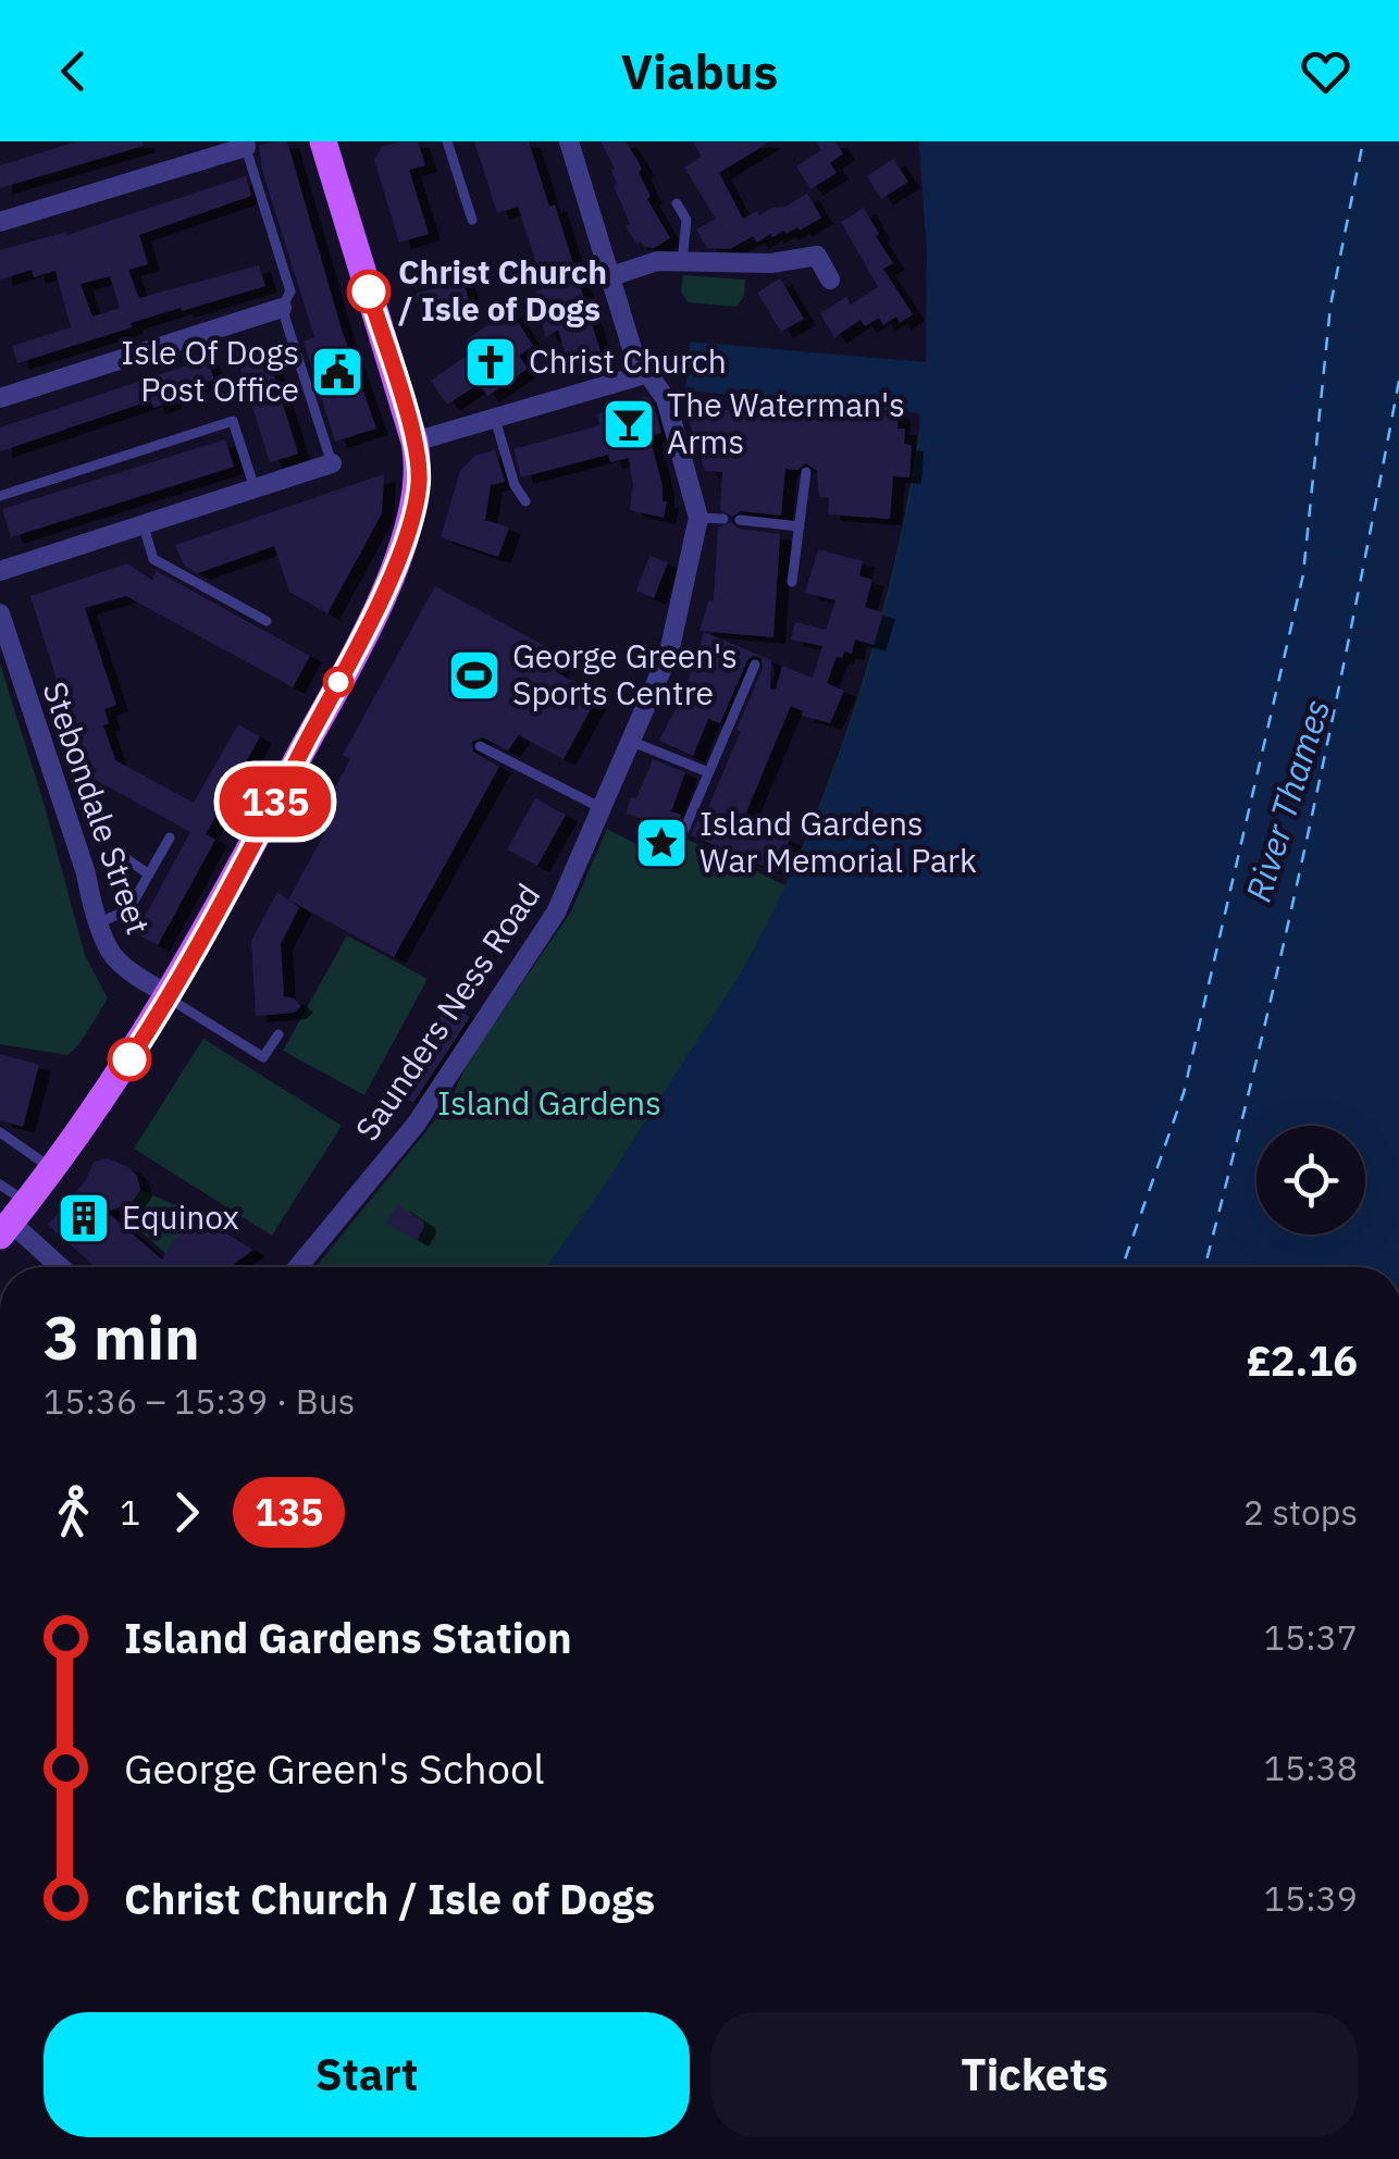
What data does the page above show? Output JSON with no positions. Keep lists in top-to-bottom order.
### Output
{
  "streets": {
    "street": ["Stebondale Street", "Saunders Ness Road"]
  },
  "water": ["River Thames"],
  "parks": ["Island Gardens"],
  "places": {
    "other": ["Christ Church / Isle of Dogs"],
    "church": ["Christ Church"],
    "public building": ["Isle Of Dogs Post Office"],
    "bar": ["The Waterman's Arms"],
    "sports": ["George Green's Sports Centre"],
    "place": ["Island Gardens War Memorial Park"],
    "building": ["Equinox"]
  },
  "lines": ["bus line 135"],
  "page": {
    "header": "Viabus",
    "on_map": "135",
    "heading": ["3 min", "15:36 – 15:39 · Bus", "£2.16"],
    "legs": ["1", "135", "2 stops"],
    "list": [
      {
        "name": "Island Gardens Station",
        "value": "15:37"
      },
      {
        "name": "George Green's School",
        "value": "15:38"
      },
      {
        "name": "Christ Church / Isle of Dogs",
        "value": "15:39"
      }
    ],
    "buttons": ["Start", "Tickets"]
  }
}
